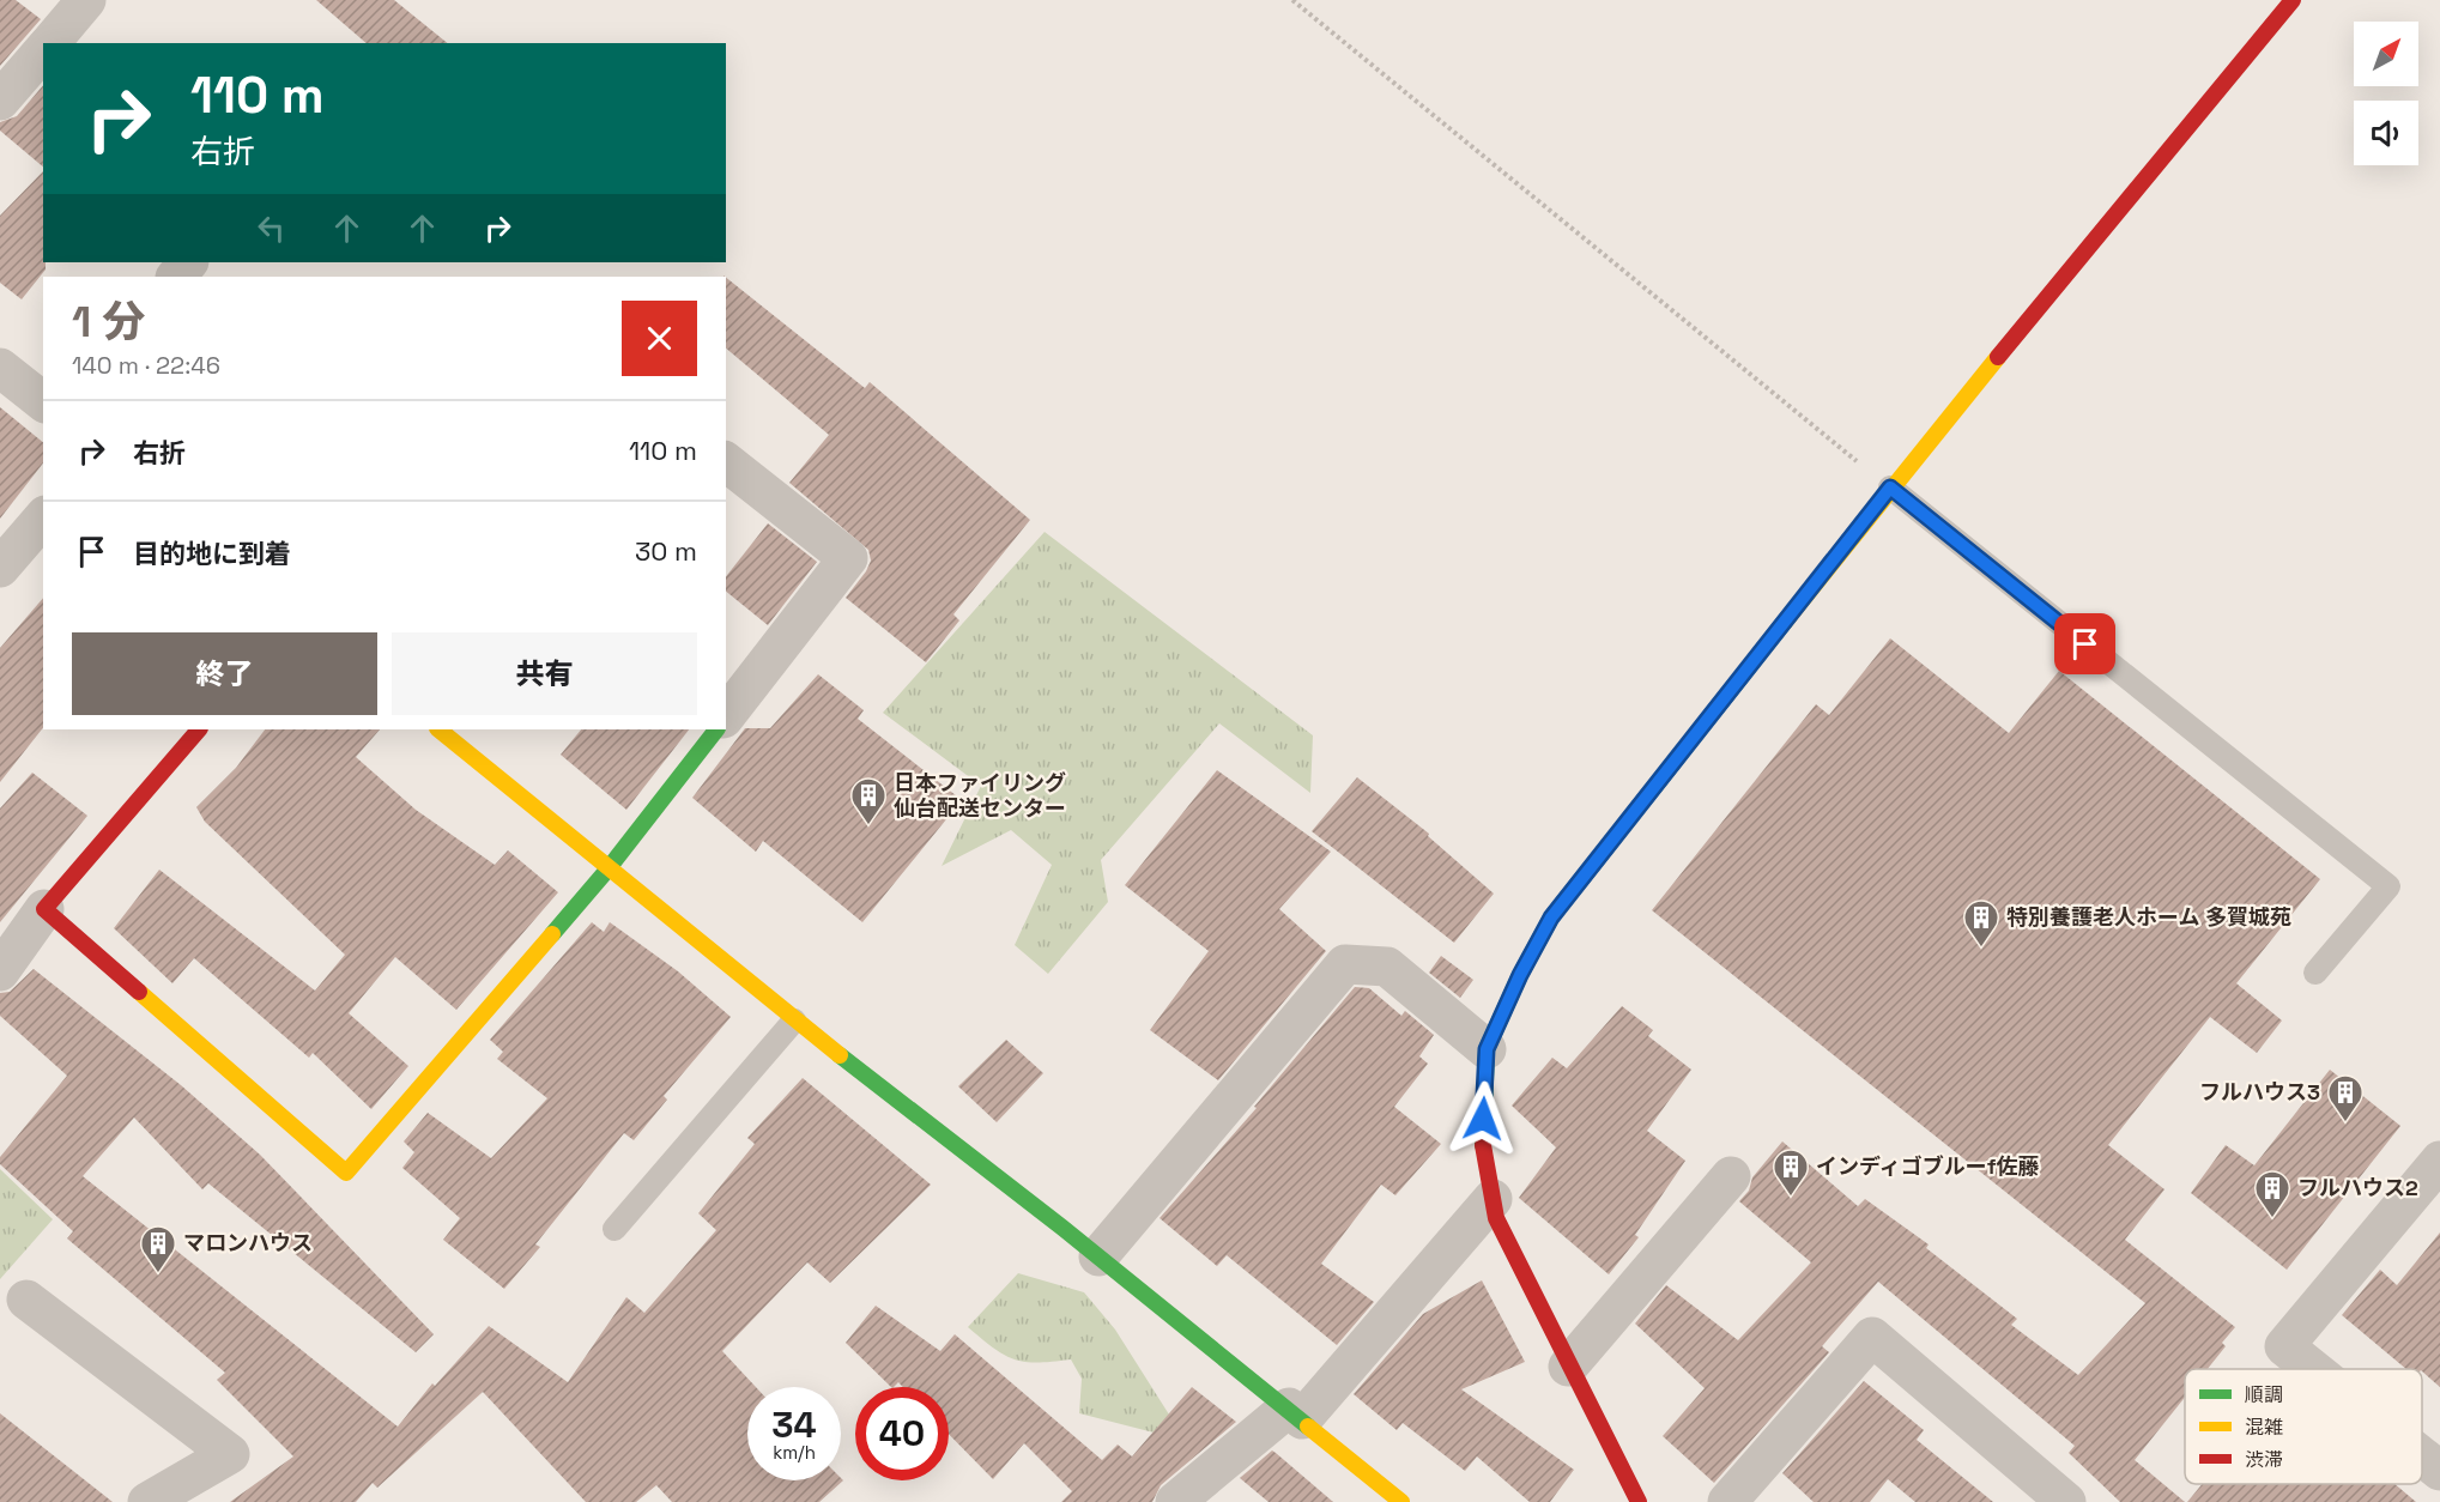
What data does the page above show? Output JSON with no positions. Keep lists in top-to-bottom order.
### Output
{
  "places": {
    "building": [
      "日本ファイリング 仙台配送センター",
      "特別養護老人ホーム 多賀城苑",
      "フルハウス3",
      "インディゴブルーf佐藤",
      "フルハウス2",
      "マロンハウス"
    ]
  },
  "legend": ["順調", "混雑", "渋滞"],
  "north": "top right",
  "page": {
    "turn": ["110 m", "右折"],
    "heading": ["1 分", "140 m · 22:46"],
    "list": [
      {
        "name": "右折",
        "value": "110 m"
      },
      {
        "name": "目的地に到着",
        "value": "30 m"
      }
    ],
    "buttons": ["終了", "共有"],
    "speed": "34 km/h",
    "limit": "40"
  }
}
